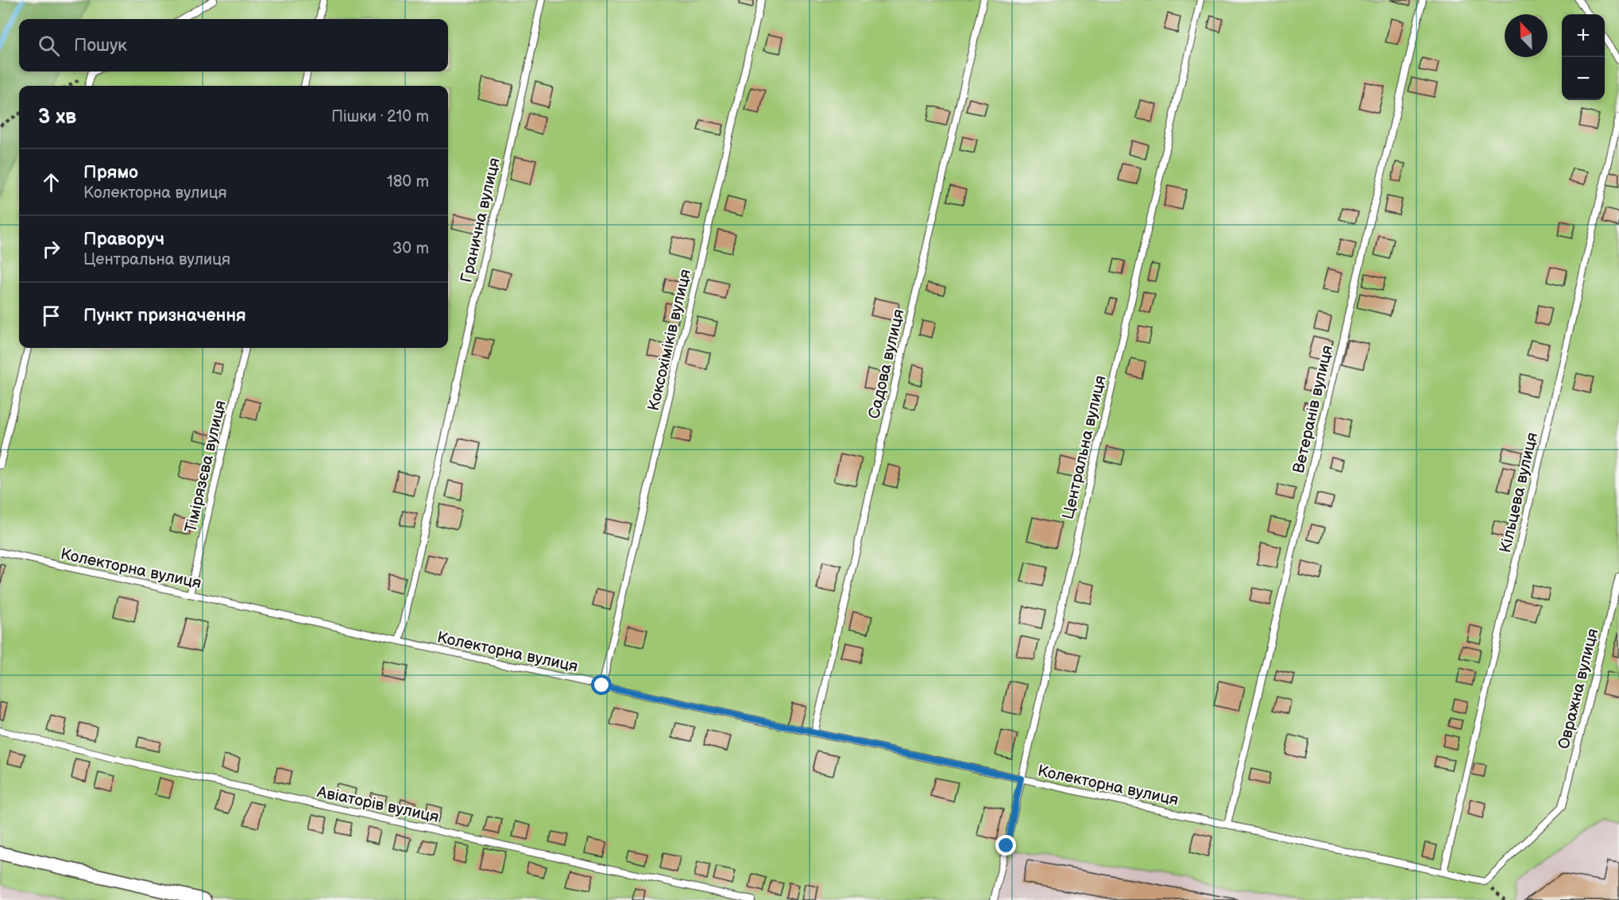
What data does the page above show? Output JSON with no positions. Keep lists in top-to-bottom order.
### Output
{
  "streets": {
    "lane": [
      "Гранична вулиця",
      "Коксохіміків вулиця",
      "Садова вулиця",
      "Ветеранів вулиця",
      "Центральна вулиця",
      "Тімірязєва вулиця",
      "Кільцева вулиця",
      "Колекторна вулиця",
      "Овражна вулиця",
      "Авіаторів вулиця"
    ]
  },
  "crossings": [
    ["Гранична вулиця", "Колекторна вулиця"],
    ["Коксохіміків вулиця", "Колекторна вулиця"],
    ["Садова вулиця", "Колекторна вулиця"],
    ["Ветеранів вулиця", "Колекторна вулиця"],
    ["Центральна вулиця", "Колекторна вулиця"],
    ["Тімірязєва вулиця", "Колекторна вулиця"],
    ["Кільцева вулиця", "Колекторна вулиця"],
    ["Колекторна вулиця", "Овражна вулиця"]
  ],
  "north": "top left",
  "page": {
    "map_buttons": ["+", "−"],
    "search": "Пошук",
    "heading": ["3 хв", "Пішки · 210 m"],
    "list": [
      ["Прямо", "Колекторна вулиця", "180 m"],
      ["Праворуч", "Центральна вулиця", "30 m"],
      "Пункт призначення"
    ]
  }
}
